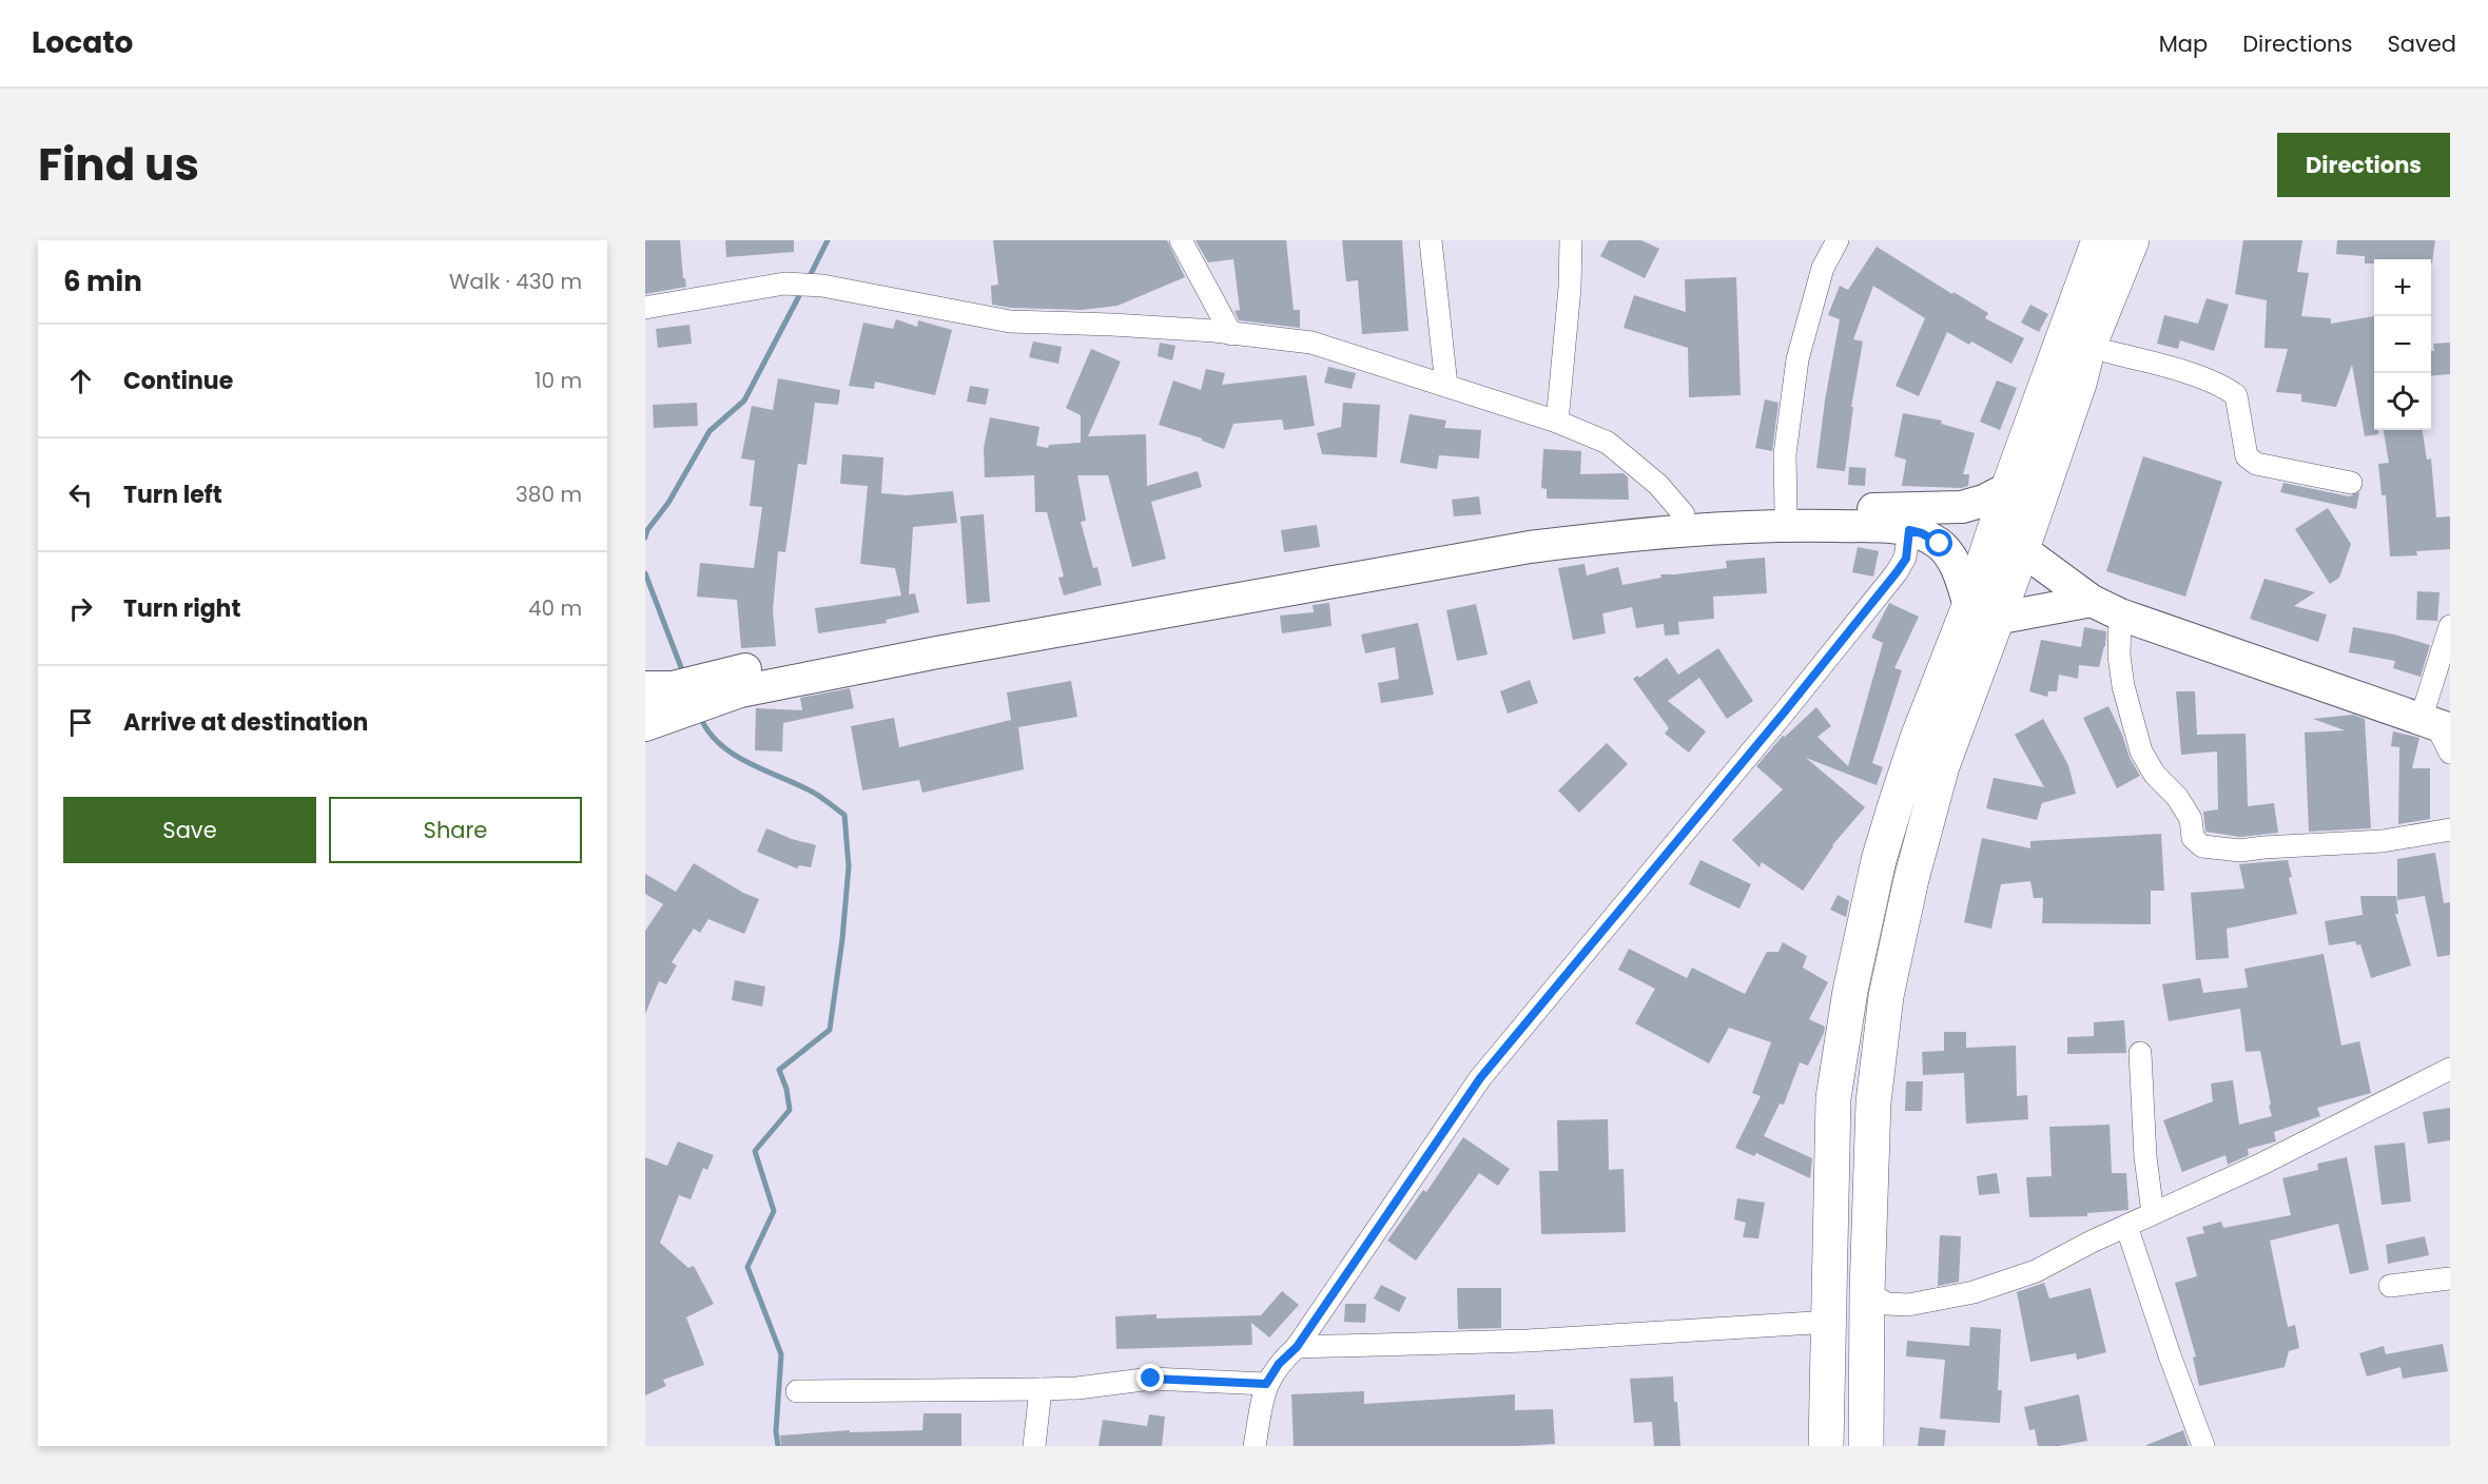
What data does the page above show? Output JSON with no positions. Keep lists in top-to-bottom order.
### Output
{
  "page": {
    "header": "Locato",
    "nav": ["Map", "Directions", "Saved"],
    "title": "Find us",
    "buttons": [
      "Directions",
      ["Save", "Share"]
    ],
    "heading": ["6 min", "Walk · 430 m"],
    "map_buttons": ["+", "−"],
    "list": [
      ["Continue", "10 m"],
      ["Turn left", "380 m"],
      ["Turn right", "40 m"],
      "Arrive at destination"
    ]
  }
}
